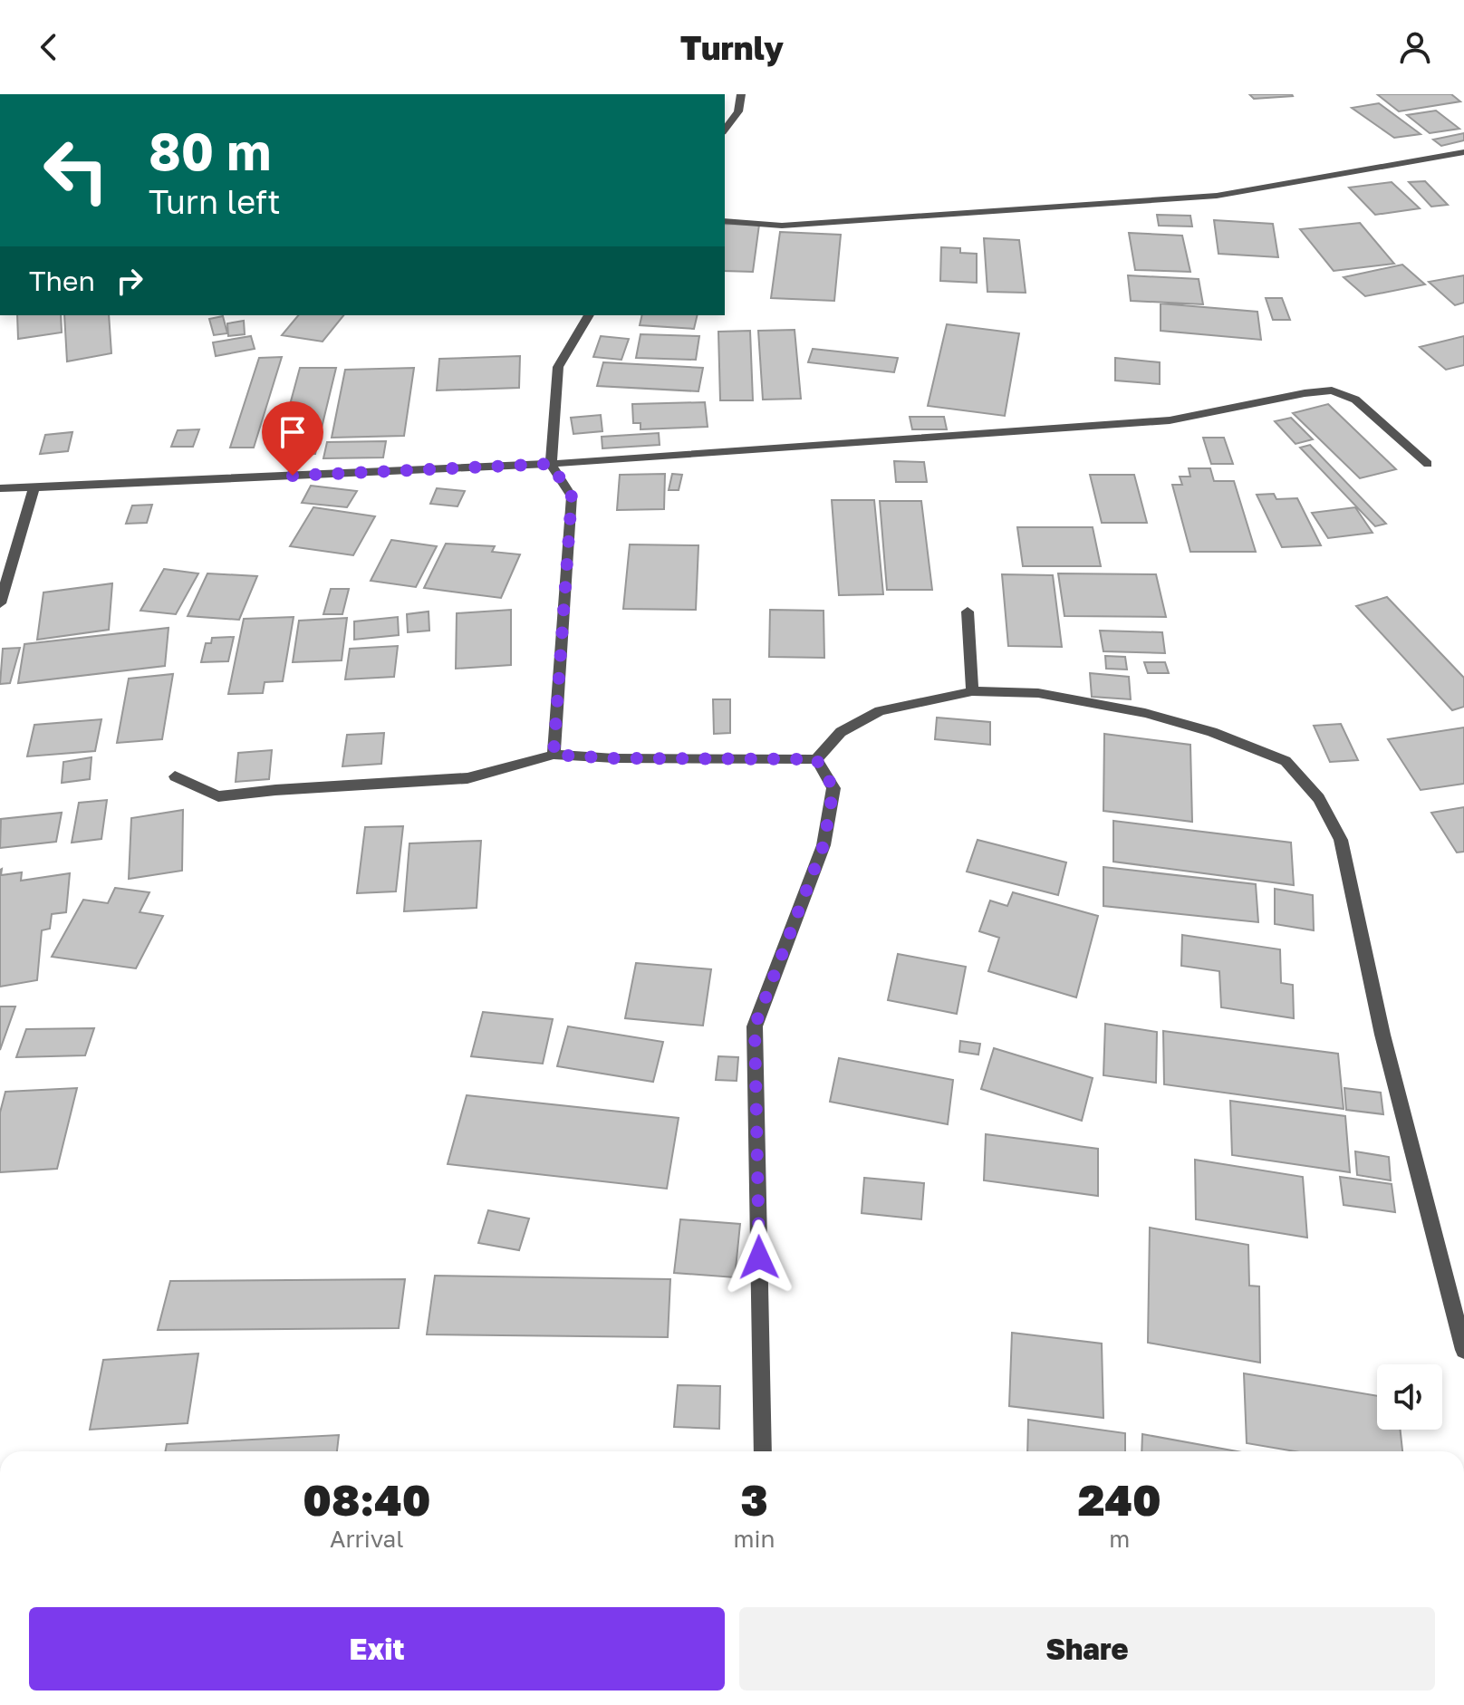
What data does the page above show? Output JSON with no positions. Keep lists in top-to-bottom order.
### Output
{
  "page": {
    "header": "Turnly",
    "turn": ["80 m", "Turn left"],
    "then": "Then",
    "eta": [
      "08:40",
      "Arrival",
      "3",
      "min",
      "240",
      "m"
    ],
    "buttons": ["Exit", "Share"]
  }
}
